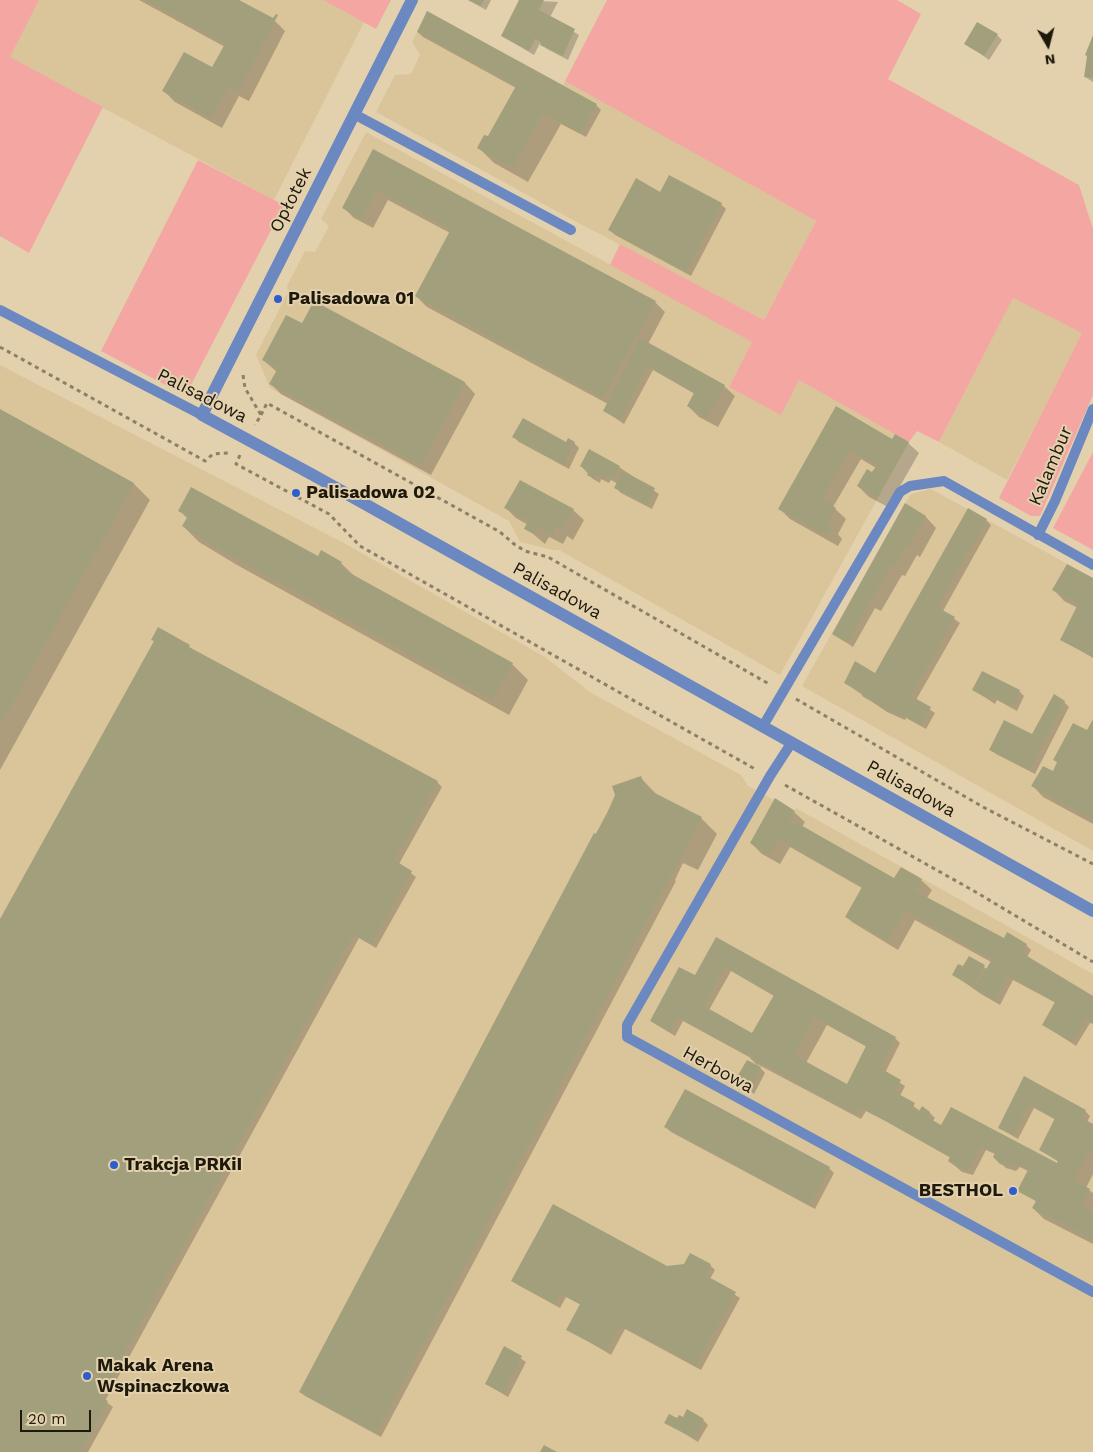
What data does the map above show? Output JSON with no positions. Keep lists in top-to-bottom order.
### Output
{
  "streets": {
    "street": ["Opłotek", "Palisadowa"],
    "lane": ["Kalambur", "Herbowa"]
  },
  "crossings": [
    ["Opłotek", "Palisadowa"],
    ["Palisadowa", "Herbowa"]
  ],
  "places": [
    "Palisadowa 01",
    "Palisadowa 02",
    "Trakcja PRKiI",
    "BESTHOL",
    "Makak Arena Wspinaczkowa"
  ],
  "scale_bar": "20 m",
  "north": "bottom"
}
